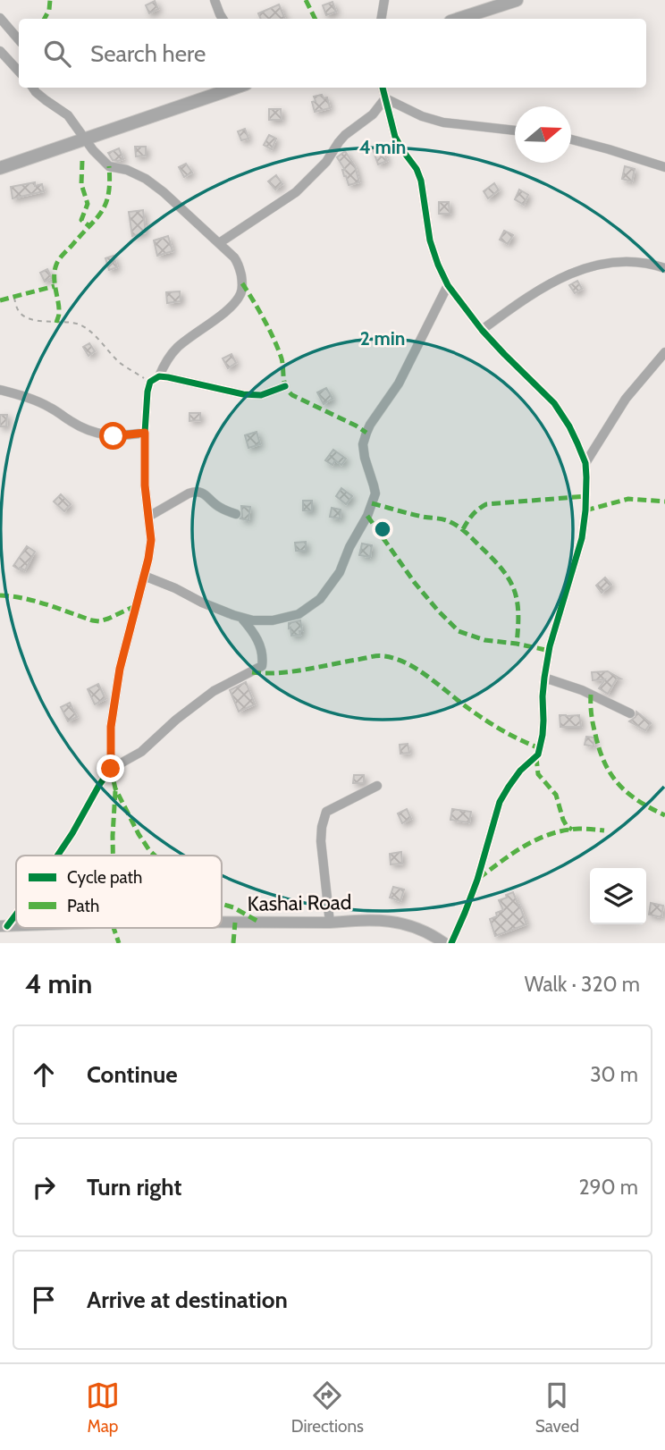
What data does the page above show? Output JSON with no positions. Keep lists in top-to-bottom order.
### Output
{
  "streets": {
    "street": ["Kashai Road"]
  },
  "legend": ["Cycle path", "Path"],
  "north": "right",
  "page": {
    "search": "Search here",
    "heading": ["4 min", "Walk · 320 m"],
    "list": [
      ["Continue", "30 m"],
      ["Turn right", "290 m"],
      "Arrive at destination"
    ],
    "nav": ["Map", "Directions", "Saved"]
  },
  "rings": ["4 min", "2 min"]
}
